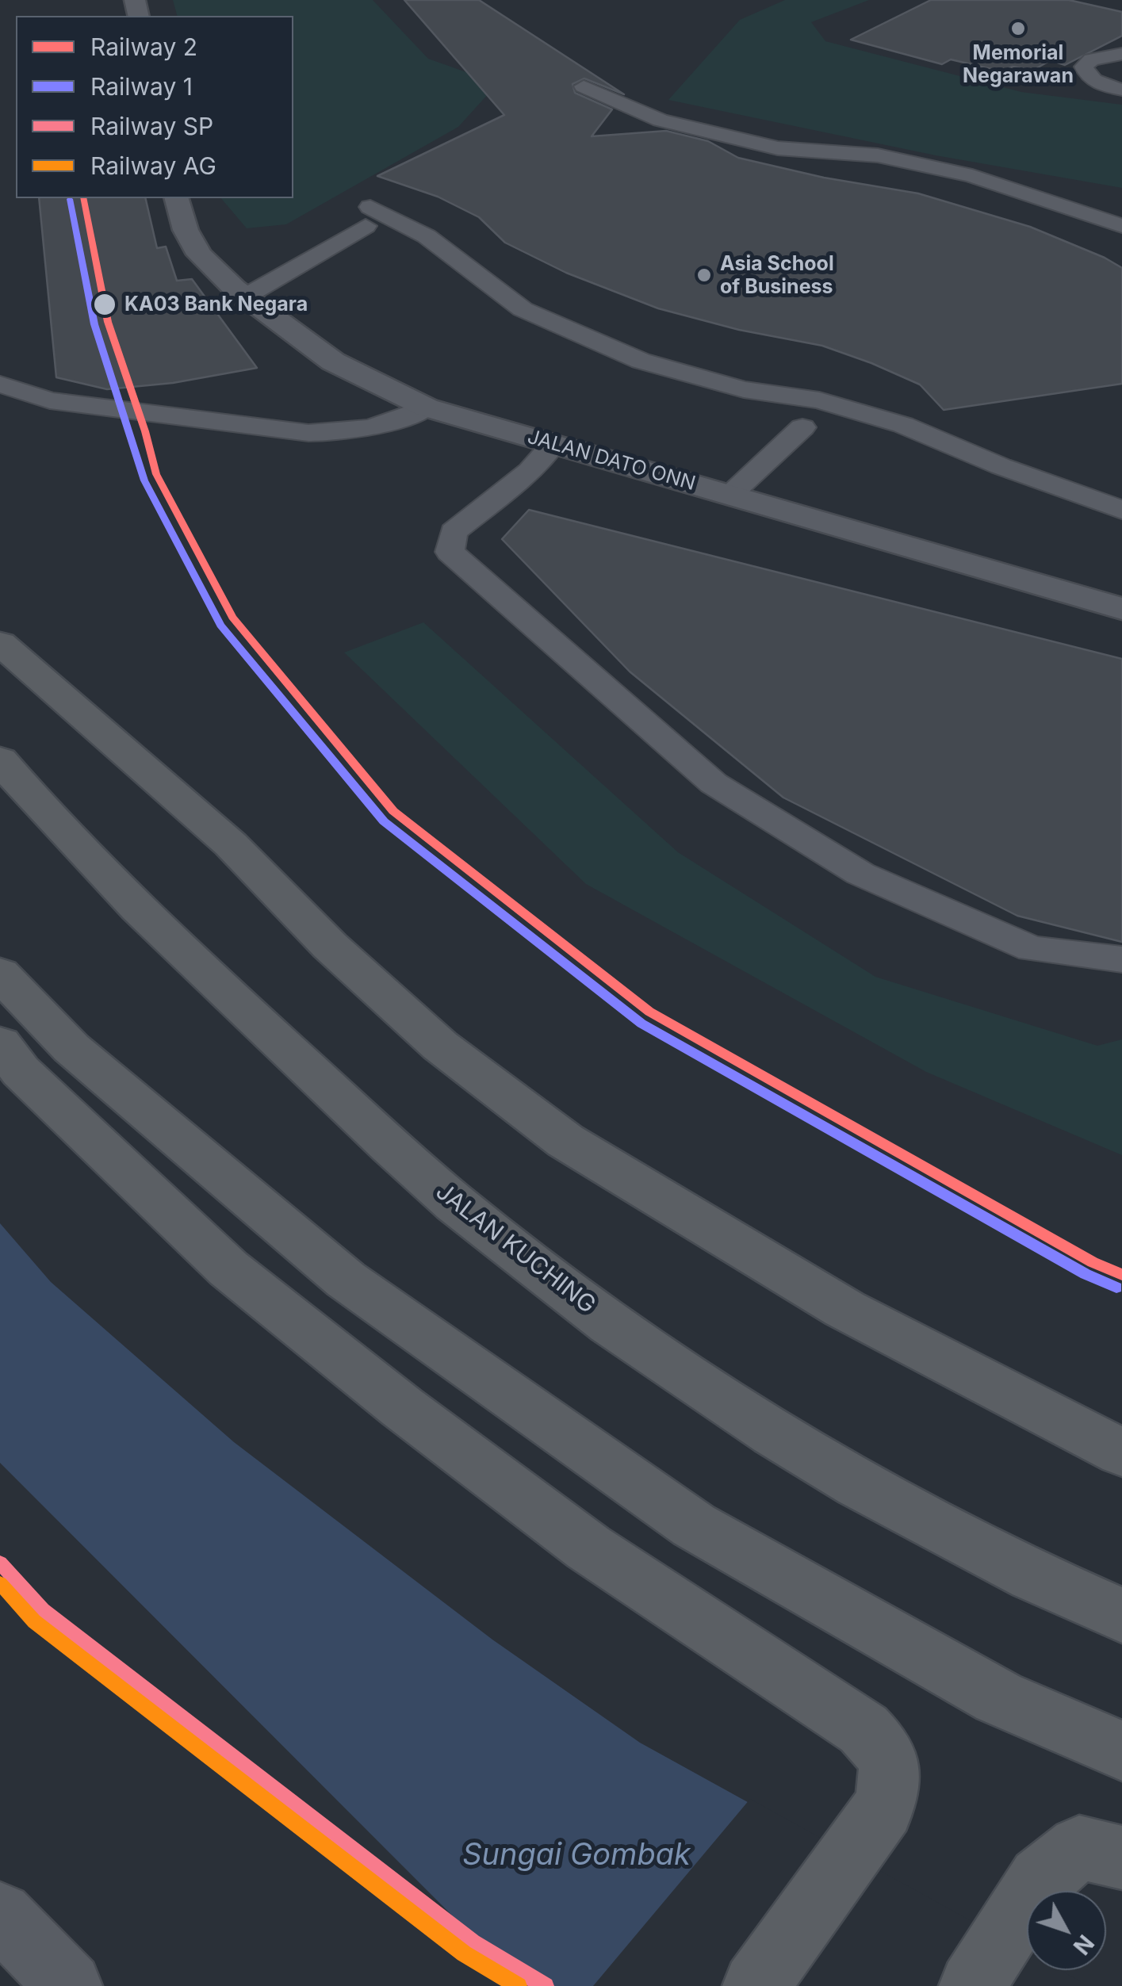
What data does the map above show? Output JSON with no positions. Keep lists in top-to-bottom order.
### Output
{
  "streets": {
    "highway": ["JALAN KUCHING"],
    "street": ["JALAN DATO ONN"]
  },
  "water": ["Sungai Gombak"],
  "places": ["Memorial Negarawan", "Asia School of Business", "KA03 Bank Negara"],
  "lines": [
    "rail line 2",
    "rail line 1",
    "rail line SP",
    "rail line AG"
  ],
  "legend": [
    "Railway 2",
    "Railway 1",
    "Railway SP",
    "Railway AG"
  ],
  "north": "bottom right"
}
